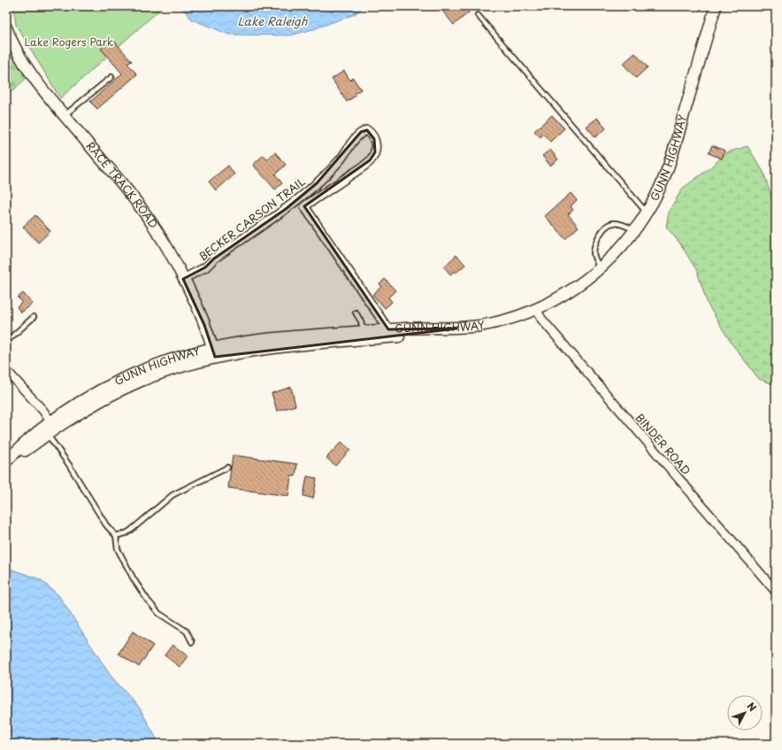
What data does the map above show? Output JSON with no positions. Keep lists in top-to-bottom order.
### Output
{
  "streets": {
    "main road": ["GUNN HIGHWAY", "RACE TRACK ROAD"],
    "street": ["BECKER CARSON TRAIL", "BINDER ROAD"]
  },
  "crossings": [
    ["GUNN HIGHWAY", "RACE TRACK ROAD"],
    ["GUNN HIGHWAY", "BECKER CARSON TRAIL"],
    ["GUNN HIGHWAY", "BINDER ROAD"],
    ["RACE TRACK ROAD", "BECKER CARSON TRAIL"]
  ],
  "water": ["Lake Raleigh"],
  "parks": ["Lake Rogers Park"],
  "north": "top right"
}
